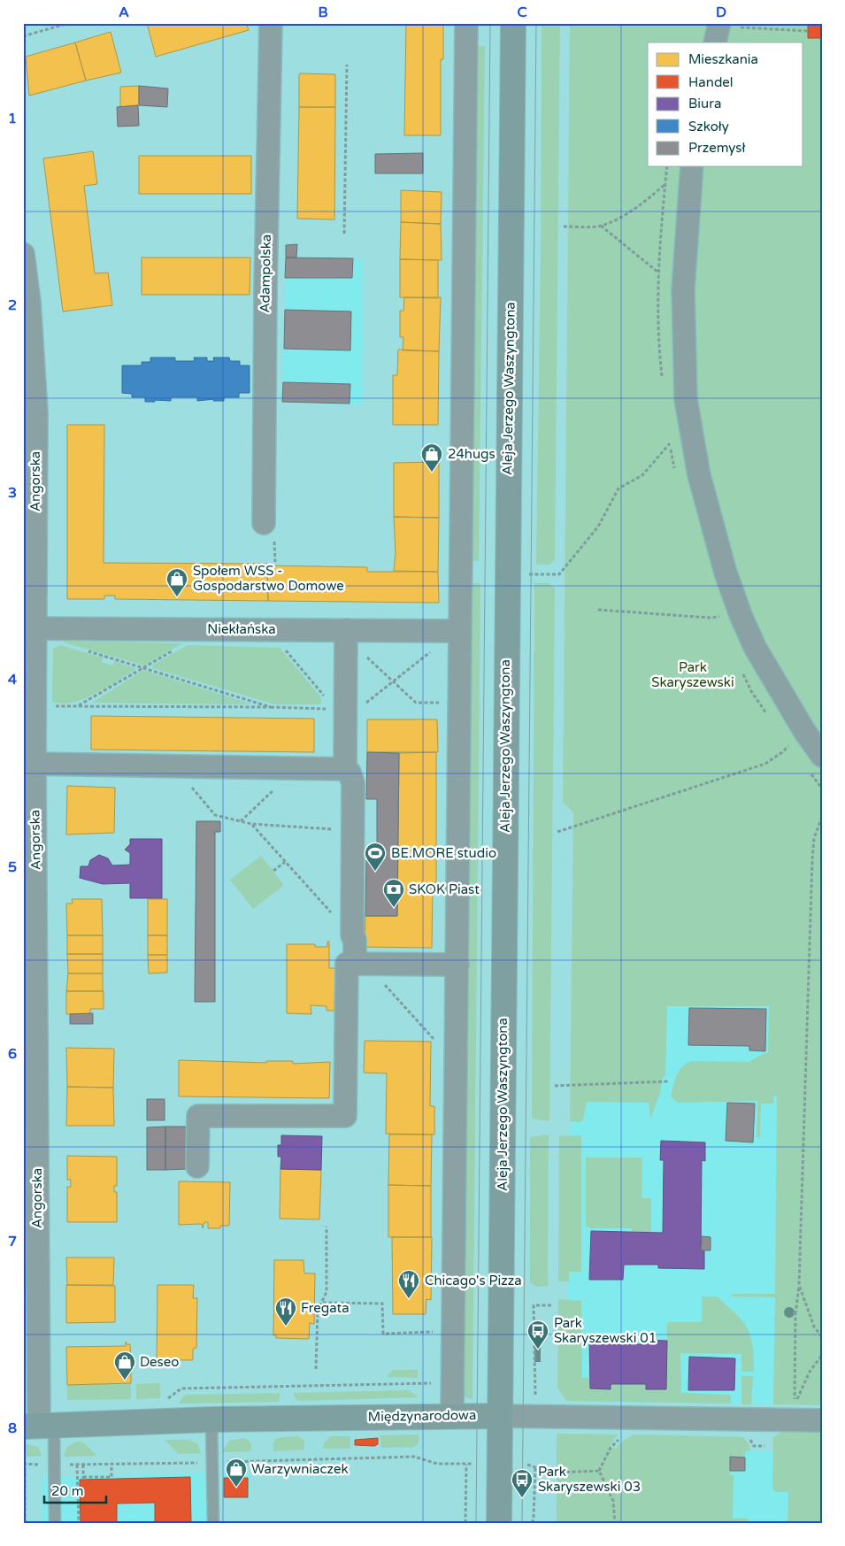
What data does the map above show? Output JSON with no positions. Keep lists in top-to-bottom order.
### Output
{
  "streets": {
    "main road": ["Aleja Jerzego Waszyngtona", "Międzynarodowa"],
    "street": ["Adampolska", "Angorska", "Niekłańska"]
  },
  "crossings": [
    ["Aleja Jerzego Waszyngtona", "Międzynarodowa"],
    ["Angorska", "Niekłańska"],
    ["Angorska", "Międzynarodowa"]
  ],
  "parks": ["Park Skaryszewski"],
  "places": {
    "shop": [
      "24hugs",
      "Społem WSS - Gospodarstwo Domowe",
      "Deseo",
      "Warzywniaczek"
    ],
    "sports": ["BE.MORE studio"],
    "bank": ["SKOK Piast"],
    "restaurant": ["Chicago's Pizza", "Fregata"],
    "bus stop": ["Park Skaryszewski 01", "Park Skaryszewski 03"]
  },
  "legend": [
    "Mieszkania",
    "Handel",
    "Biura",
    "Szkoły",
    "Przemysł"
  ],
  "scale_bar": "20 m",
  "grid": {
    "columns": [
      "A",
      "B",
      "C",
      "D"
    ],
    "rows": [
      "1",
      "2",
      "3",
      "4",
      "5",
      "6",
      "7",
      "8"
    ]
  }
}
